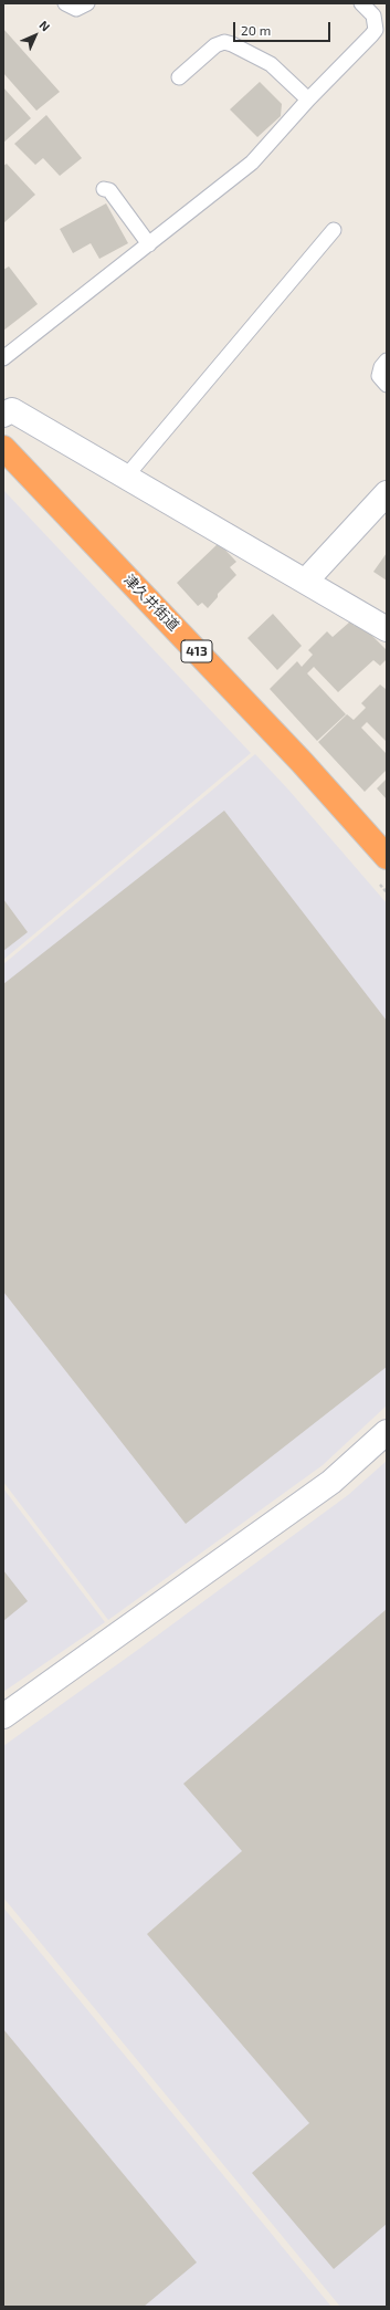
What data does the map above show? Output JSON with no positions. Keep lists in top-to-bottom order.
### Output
{
  "streets": {
    "highway": ["津久井街道", "413"]
  },
  "scale_bar": "20 m",
  "north": "top right"
}
